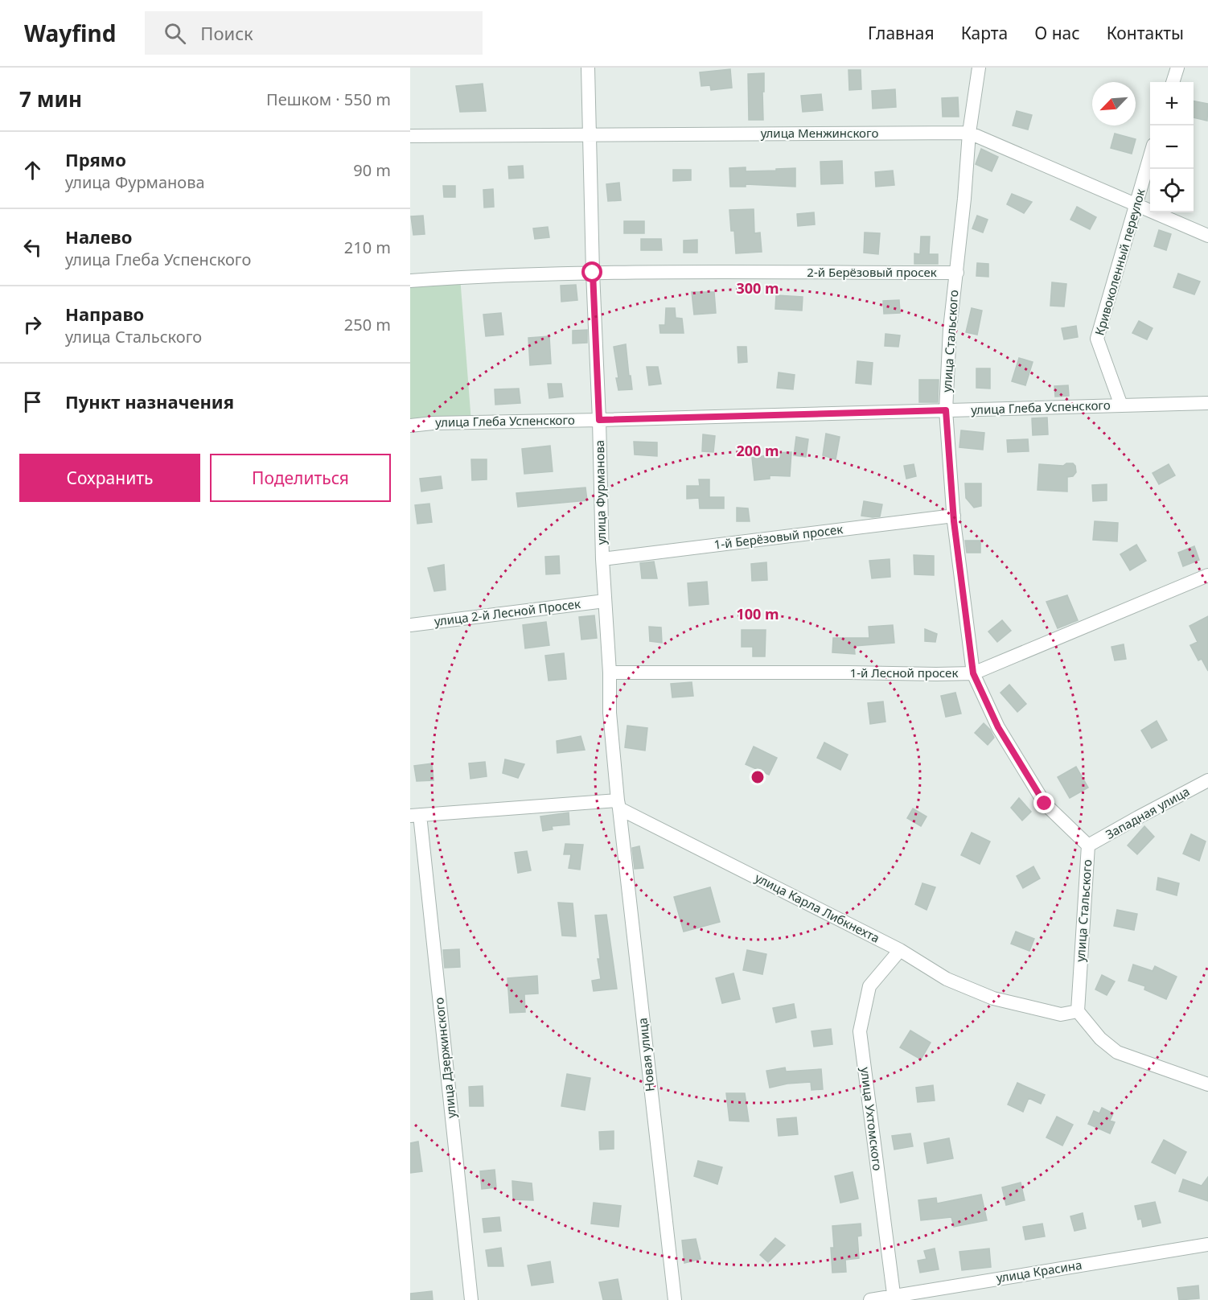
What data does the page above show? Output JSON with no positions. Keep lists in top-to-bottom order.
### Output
{
  "streets": {
    "street": [
      "улица Менжинского",
      "Кривоколенный переулок",
      "2-й Берёзовый просек",
      "улица Стальского",
      "улица Глеба Успенского",
      "улица Фурманова",
      "1-й Берёзовый просек",
      "улица 2-й Лесной Просек",
      "1-й Лесной просек",
      "Западная улица",
      "улица Карла Либкнехта",
      "Новая улица",
      "улица Дзержинского",
      "улица Ухтомского",
      "улица Красина"
    ]
  },
  "crossings": [
    ["улица Менжинского", "Кривоколенный переулок"],
    ["улица Менжинского", "улица Стальского"],
    ["улица Менжинского", "улица Фурманова"],
    ["Кривоколенный переулок", "улица Глеба Успенского"],
    ["2-й Берёзовый просек", "улица Стальского"],
    ["2-й Берёзовый просек", "улица Фурманова"],
    ["улица Стальского", "улица Глеба Успенского"],
    ["улица Стальского", "1-й Берёзовый просек"],
    ["улица Стальского", "1-й Лесной просек"],
    ["улица Стальского", "Западная улица"],
    ["улица Стальского", "улица Карла Либкнехта"],
    ["улица Глеба Успенского", "улица Фурманова"],
    ["улица Фурманова", "1-й Берёзовый просек"],
    ["улица Фурманова", "улица 2-й Лесной Просек"],
    ["улица Фурманова", "1-й Лесной просек"],
    ["улица Фурманова", "улица Карла Либкнехта"],
    ["улица Фурманова", "Новая улица"],
    ["улица Карла Либкнехта", "Новая улица"],
    ["улица Карла Либкнехта", "улица Ухтомского"],
    ["улица Ухтомского", "улица Красина"]
  ],
  "north": "bottom left",
  "page": {
    "header": "Wayfind",
    "search": "Поиск",
    "nav": [
      "Главная",
      "Карта",
      "О нас",
      "Контакты"
    ],
    "heading": ["7 мин", "Пешком · 550 m"],
    "map_buttons": ["+", "−"],
    "list": [
      ["Прямо", "улица Фурманова", "90 m"],
      ["Налево", "улица Глеба Успенского", "210 m"],
      ["Направо", "улица Стальского", "250 m"],
      "Пункт назначения"
    ],
    "buttons": ["Сохранить", "Поделиться"]
  },
  "rings": ["300 m", "200 m", "100 m"]
}
